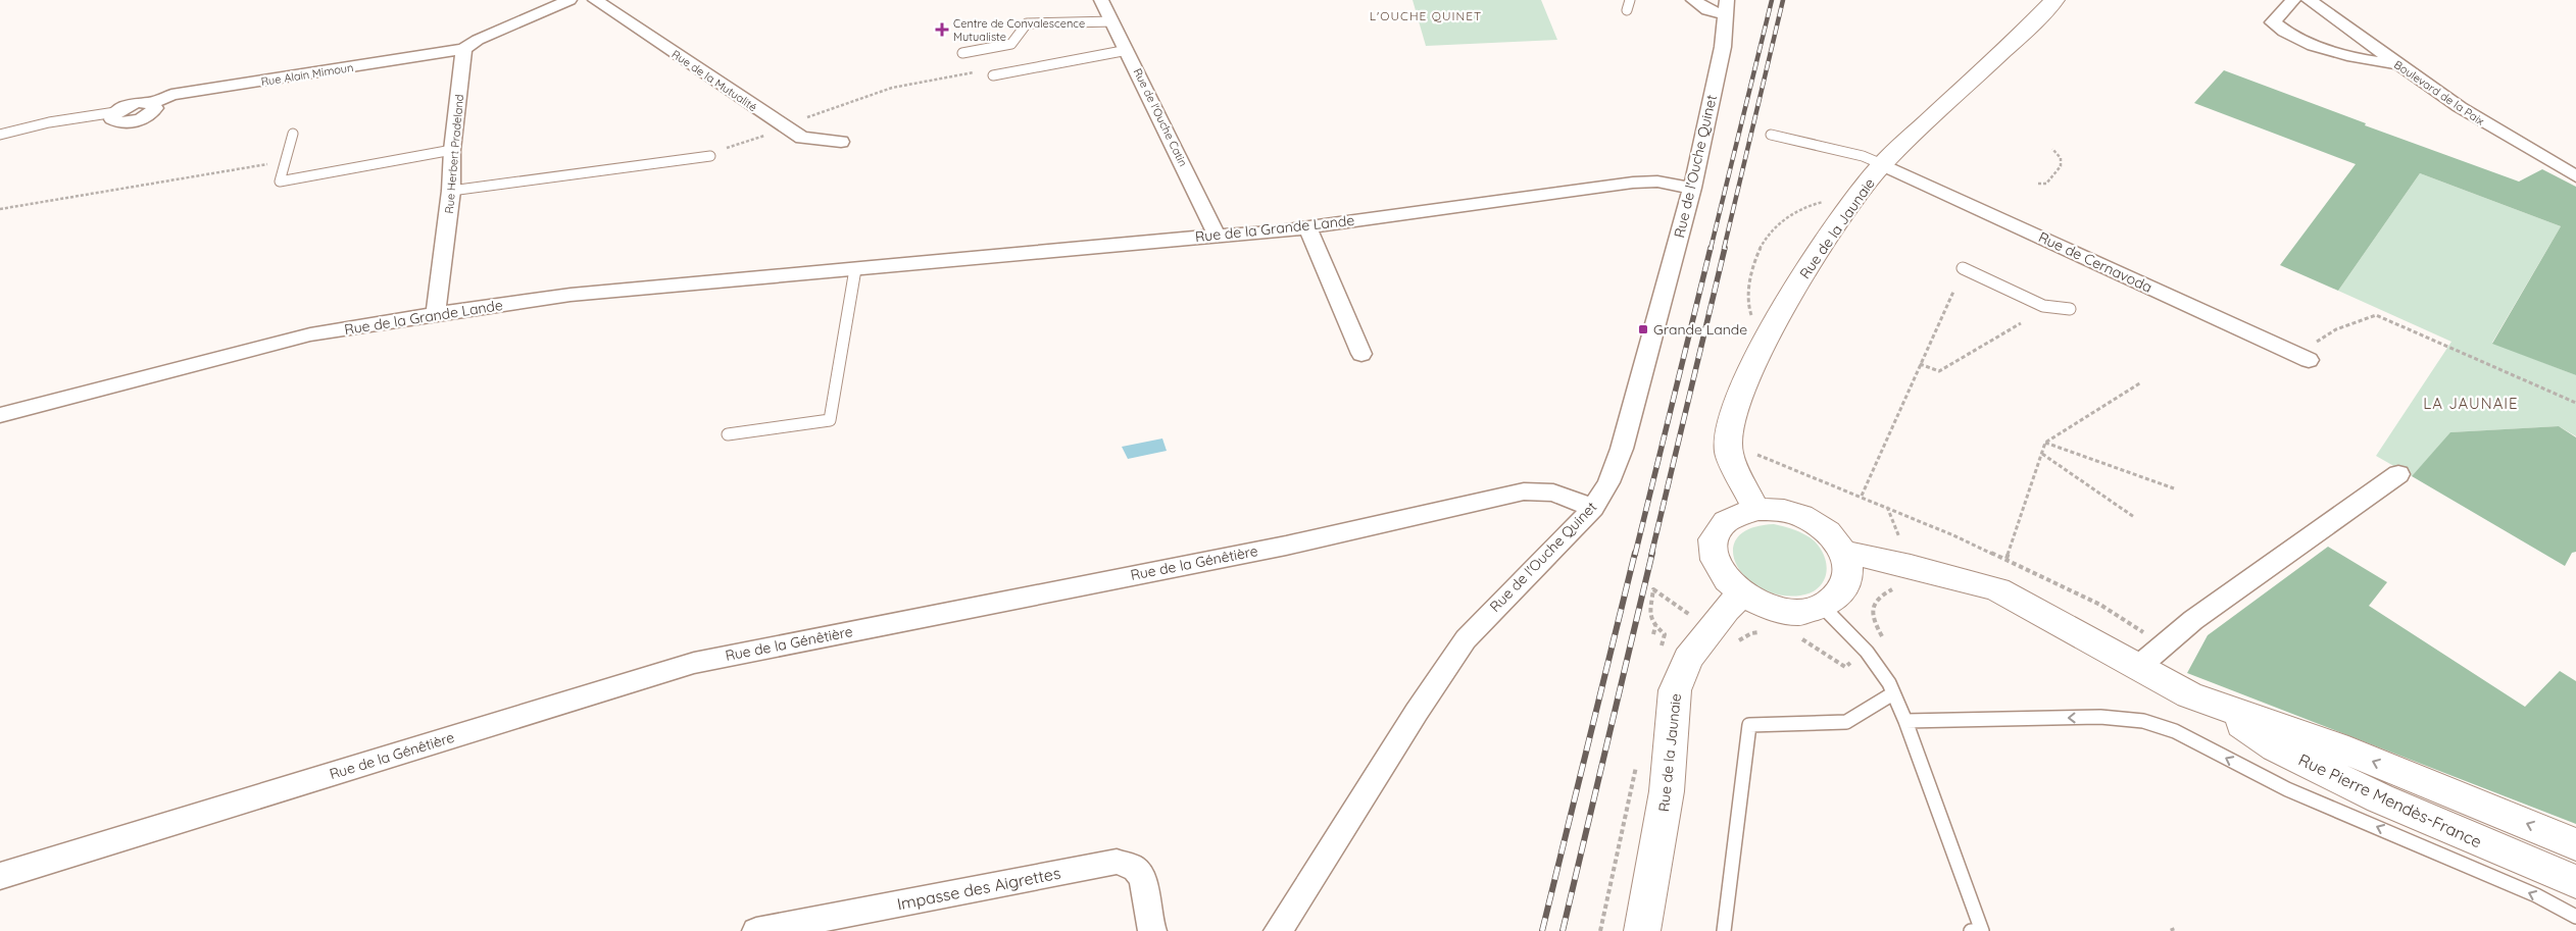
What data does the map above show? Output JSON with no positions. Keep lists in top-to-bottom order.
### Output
{
  "streets": {
    "main road": ["Rue de la Jaunaie", "Rue Pierre Mendès-France"],
    "street": [
      "Rue Alain Mimoun",
      "Rue de la Mutualité",
      "Boulevard de la Paix",
      "Rue de l'Ouche Catin",
      "Rue Herbert Pradeland",
      "Rue de l'Ouche Quinet",
      "Rue de la Grande Lande",
      "Rue de Cernavoda",
      "Rue de la Génêtière",
      "Impasse des Aigrettes"
    ]
  },
  "crossings": [
    ["Rue Alain Mimoun", "Rue Herbert Pradeland"],
    ["Rue de l'Ouche Catin", "Rue de la Grande Lande"],
    ["Rue Herbert Pradeland", "Rue de la Grande Lande"],
    ["Rue de l'Ouche Quinet", "Rue de la Grande Lande"],
    ["Rue de l'Ouche Quinet", "Rue de la Génêtière"],
    ["Rue de la Jaunaie", "Rue de Cernavoda"],
    ["Rue de la Jaunaie", "Rue Pierre Mendès-France"]
  ],
  "districts": ["L'OUCHE QUINET", "LA JAUNAIE"],
  "places": {
    "health": ["Centre de Convalescence Mutualiste"],
    "transit": ["Grande Lande"]
  }
}
